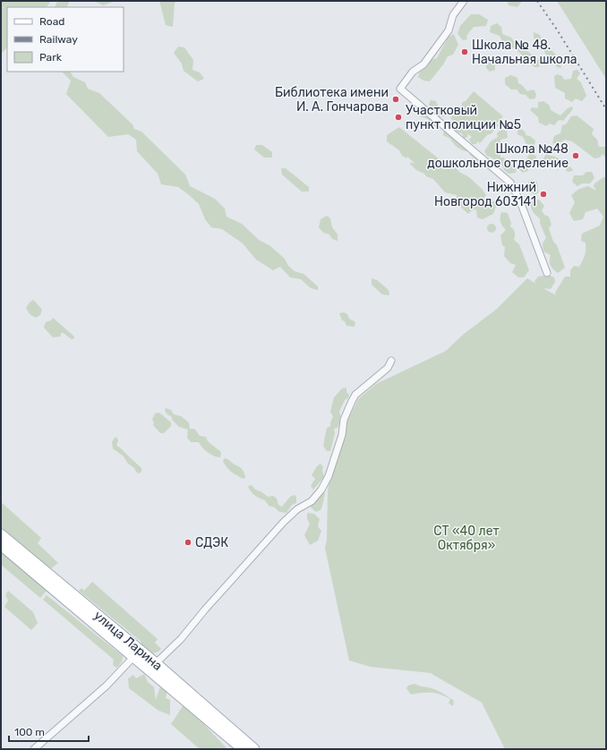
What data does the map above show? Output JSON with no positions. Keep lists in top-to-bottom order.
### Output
{
  "streets": {
    "main road": ["улица Ларина"]
  },
  "parks": ["СТ «40 лет Октября»"],
  "places": [
    "Школа № 48. Начальная школа",
    "Библиотека имени И. А. Гончарова",
    "Участковый пункт полиции №5",
    "Школа №48 дошкольное отделение",
    "Нижний Новгород 603141",
    "СДЭК"
  ],
  "legend": ["Road", "Railway", "Park"],
  "scale_bar": "100 m"
}
